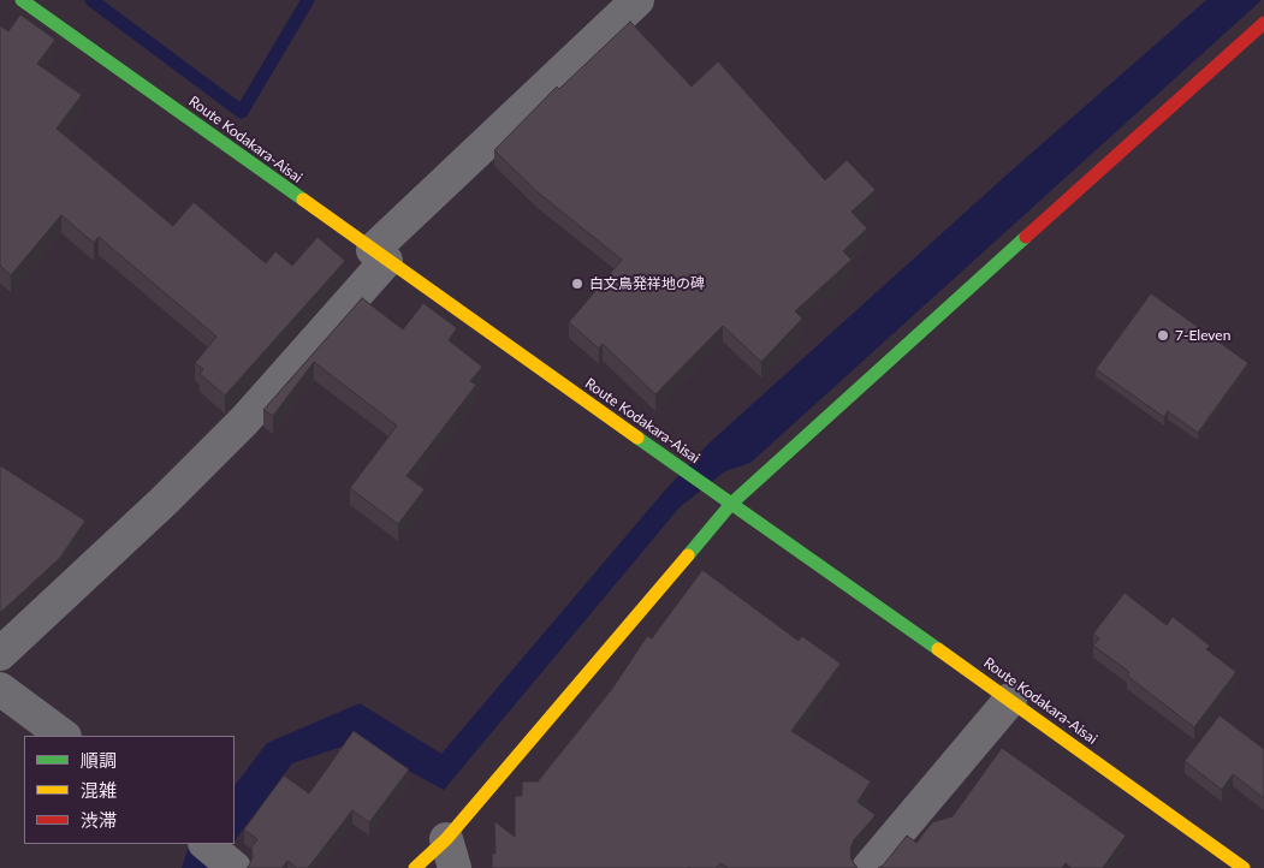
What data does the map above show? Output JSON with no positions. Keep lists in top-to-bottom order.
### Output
{
  "streets": {
    "main road": ["Route Kodakara-Aisai"]
  },
  "places": ["白文鳥発祥地の碑", "7-Eleven"],
  "legend": ["順調", "混雑", "渋滞"]
}
